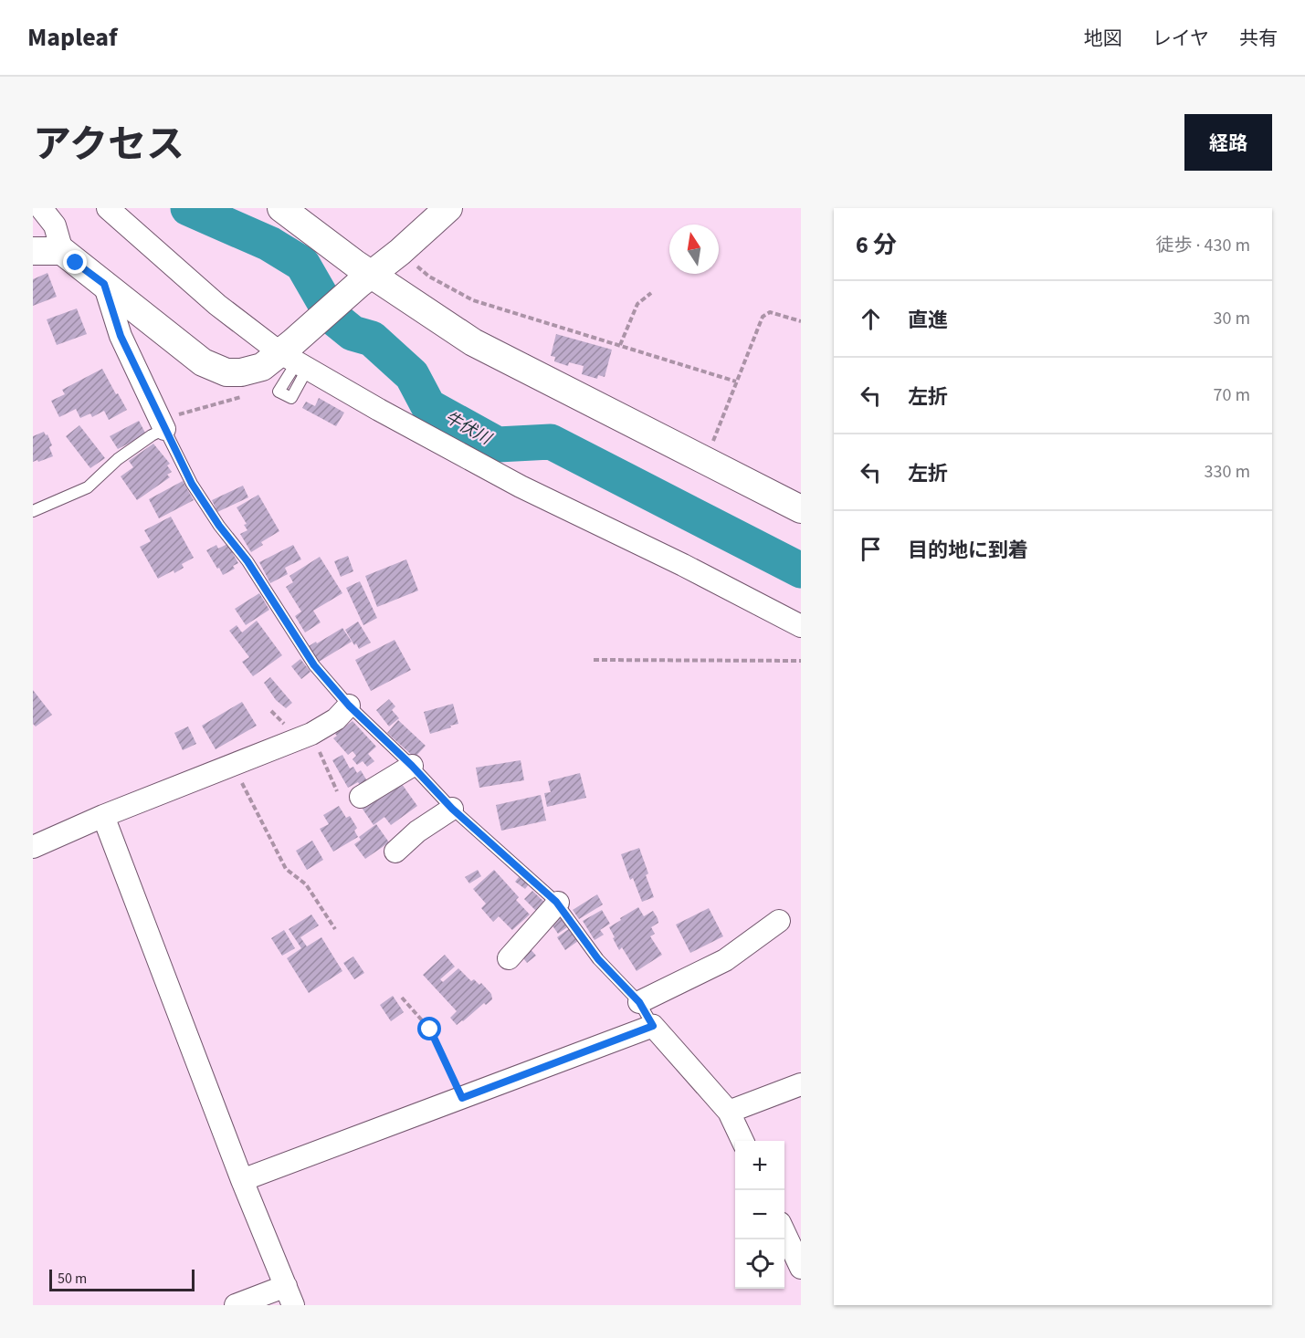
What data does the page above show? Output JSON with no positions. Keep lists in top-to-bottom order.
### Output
{
  "water": ["牛伏川"],
  "scale_bar": "50 m",
  "north": "top",
  "page": {
    "header": "Mapleaf",
    "nav": ["地図", "レイヤ", "共有"],
    "title": "アクセス",
    "buttons": "経路",
    "heading": ["6 分", "徒歩 · 430 m"],
    "list": [
      ["直進", "30 m"],
      ["左折", "70 m"],
      ["左折", "330 m"],
      "目的地に到着"
    ],
    "map_buttons": ["+", "−"],
    "scale": "50 m"
  }
}
